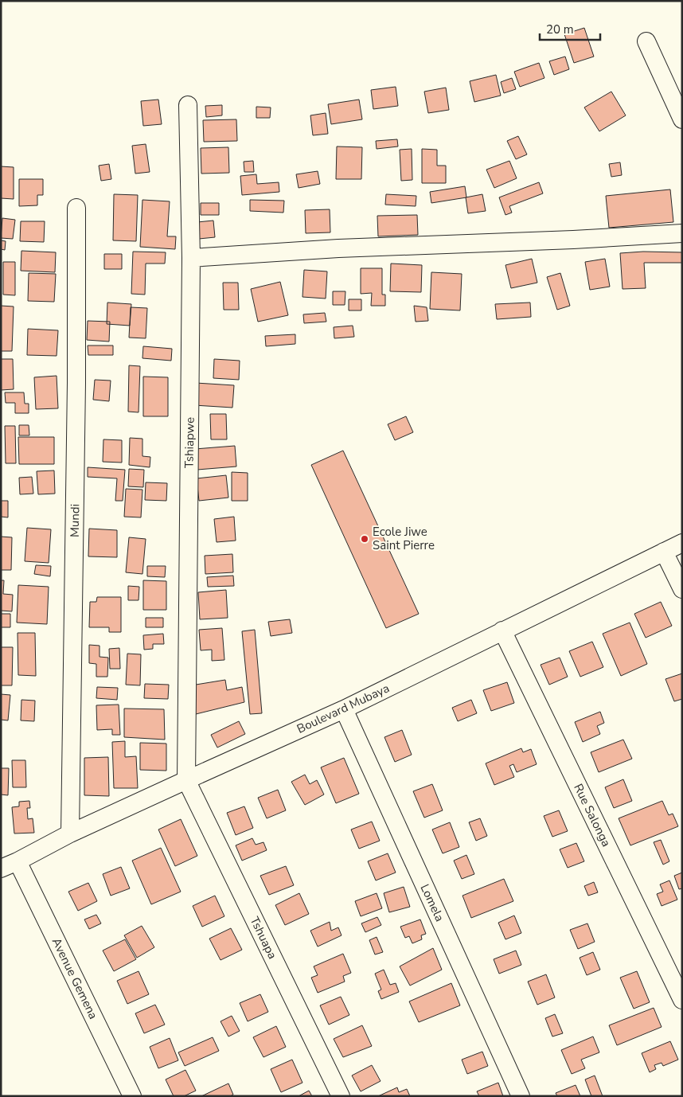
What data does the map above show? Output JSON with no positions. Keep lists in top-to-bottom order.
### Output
{
  "streets": {
    "street": [
      "Tshiapwe",
      "Mundi",
      "Boulevard Mubaya",
      "Rue Salonga",
      "Lomela",
      "Tshuapa",
      "Avenue Gemena"
    ]
  },
  "crossings": [
    ["Tshiapwe", "Boulevard Mubaya"],
    ["Tshiapwe", "Tshuapa"],
    ["Mundi", "Boulevard Mubaya"],
    ["Boulevard Mubaya", "Rue Salonga"],
    ["Boulevard Mubaya", "Lomela"],
    ["Boulevard Mubaya", "Tshuapa"],
    ["Boulevard Mubaya", "Avenue Gemena"]
  ],
  "places": ["Ecole Jiwe Saint Pierre"],
  "scale_bar": "20 m"
}
